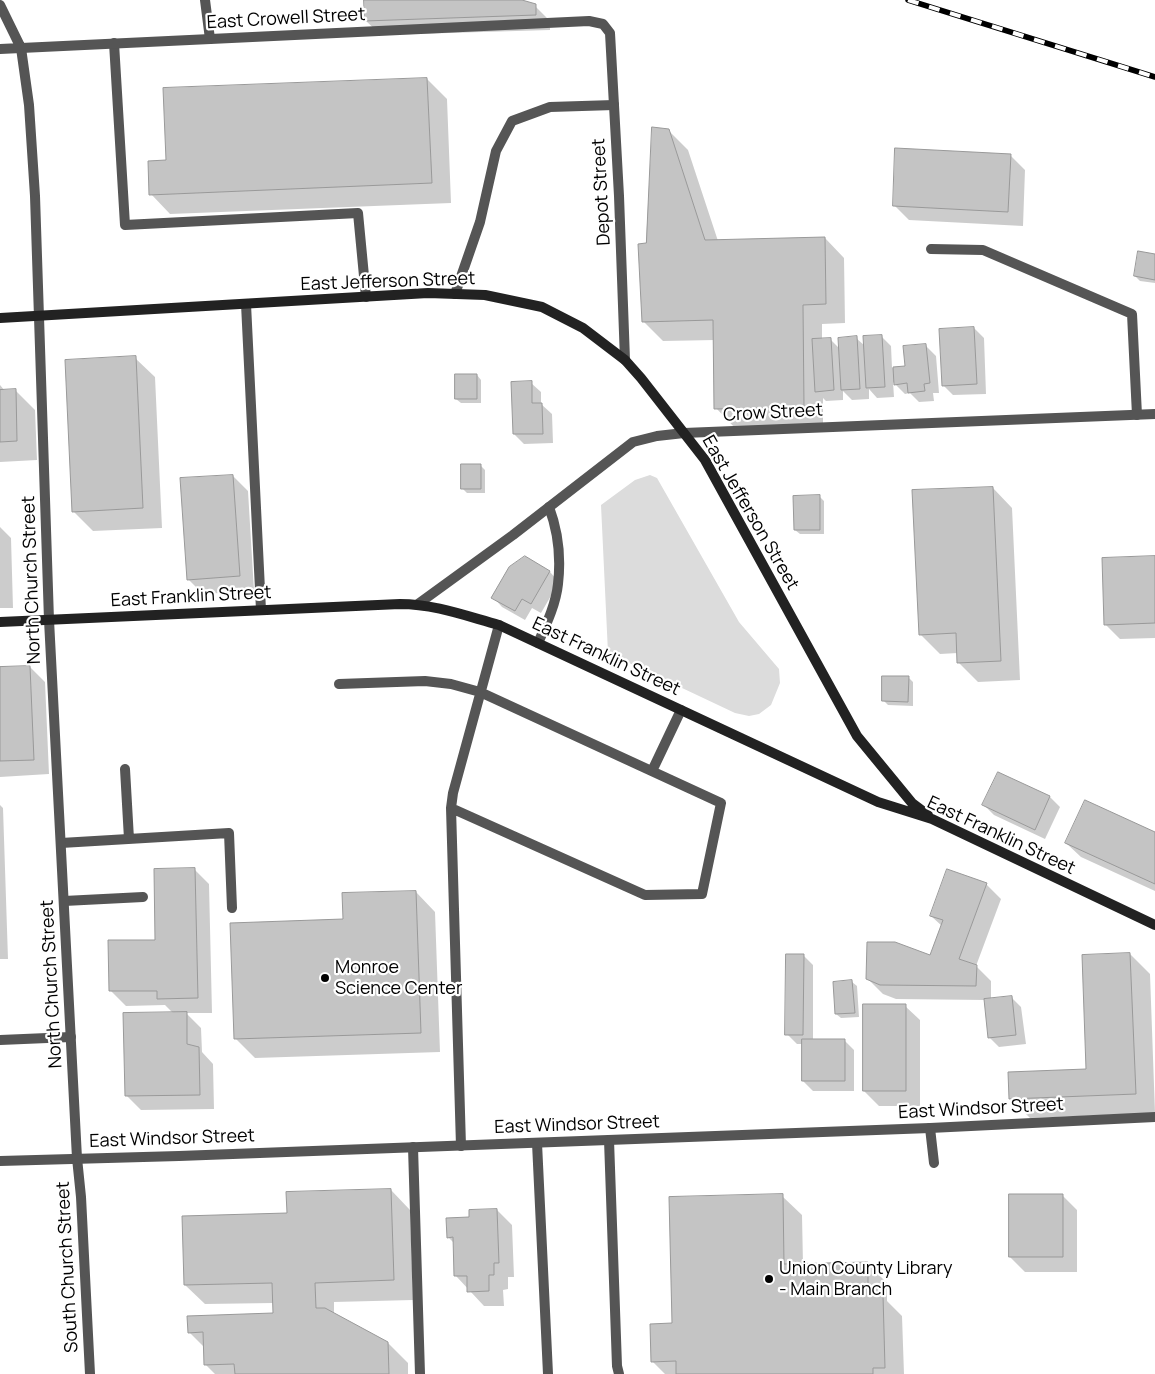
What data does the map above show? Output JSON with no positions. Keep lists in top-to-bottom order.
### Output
{
  "streets": {
    "main road": ["East Jefferson Street", "East Franklin Street"],
    "street": [
      "East Crowell Street",
      "Depot Street",
      "Crow Street",
      "North Church Street",
      "East Windsor Street",
      "South Church Street"
    ]
  },
  "crossings": [
    ["East Crowell Street", "Depot Street"],
    ["East Crowell Street", "North Church Street"],
    ["Depot Street", "East Jefferson Street"],
    ["East Jefferson Street", "Crow Street"],
    ["East Jefferson Street", "North Church Street"],
    ["East Jefferson Street", "East Franklin Street"],
    ["Crow Street", "East Franklin Street"],
    ["North Church Street", "East Franklin Street"],
    ["North Church Street", "East Windsor Street"],
    ["North Church Street", "South Church Street"],
    ["East Windsor Street", "South Church Street"]
  ],
  "places": ["Monroe Science Center", "Union County Library - Main Branch"]
}
